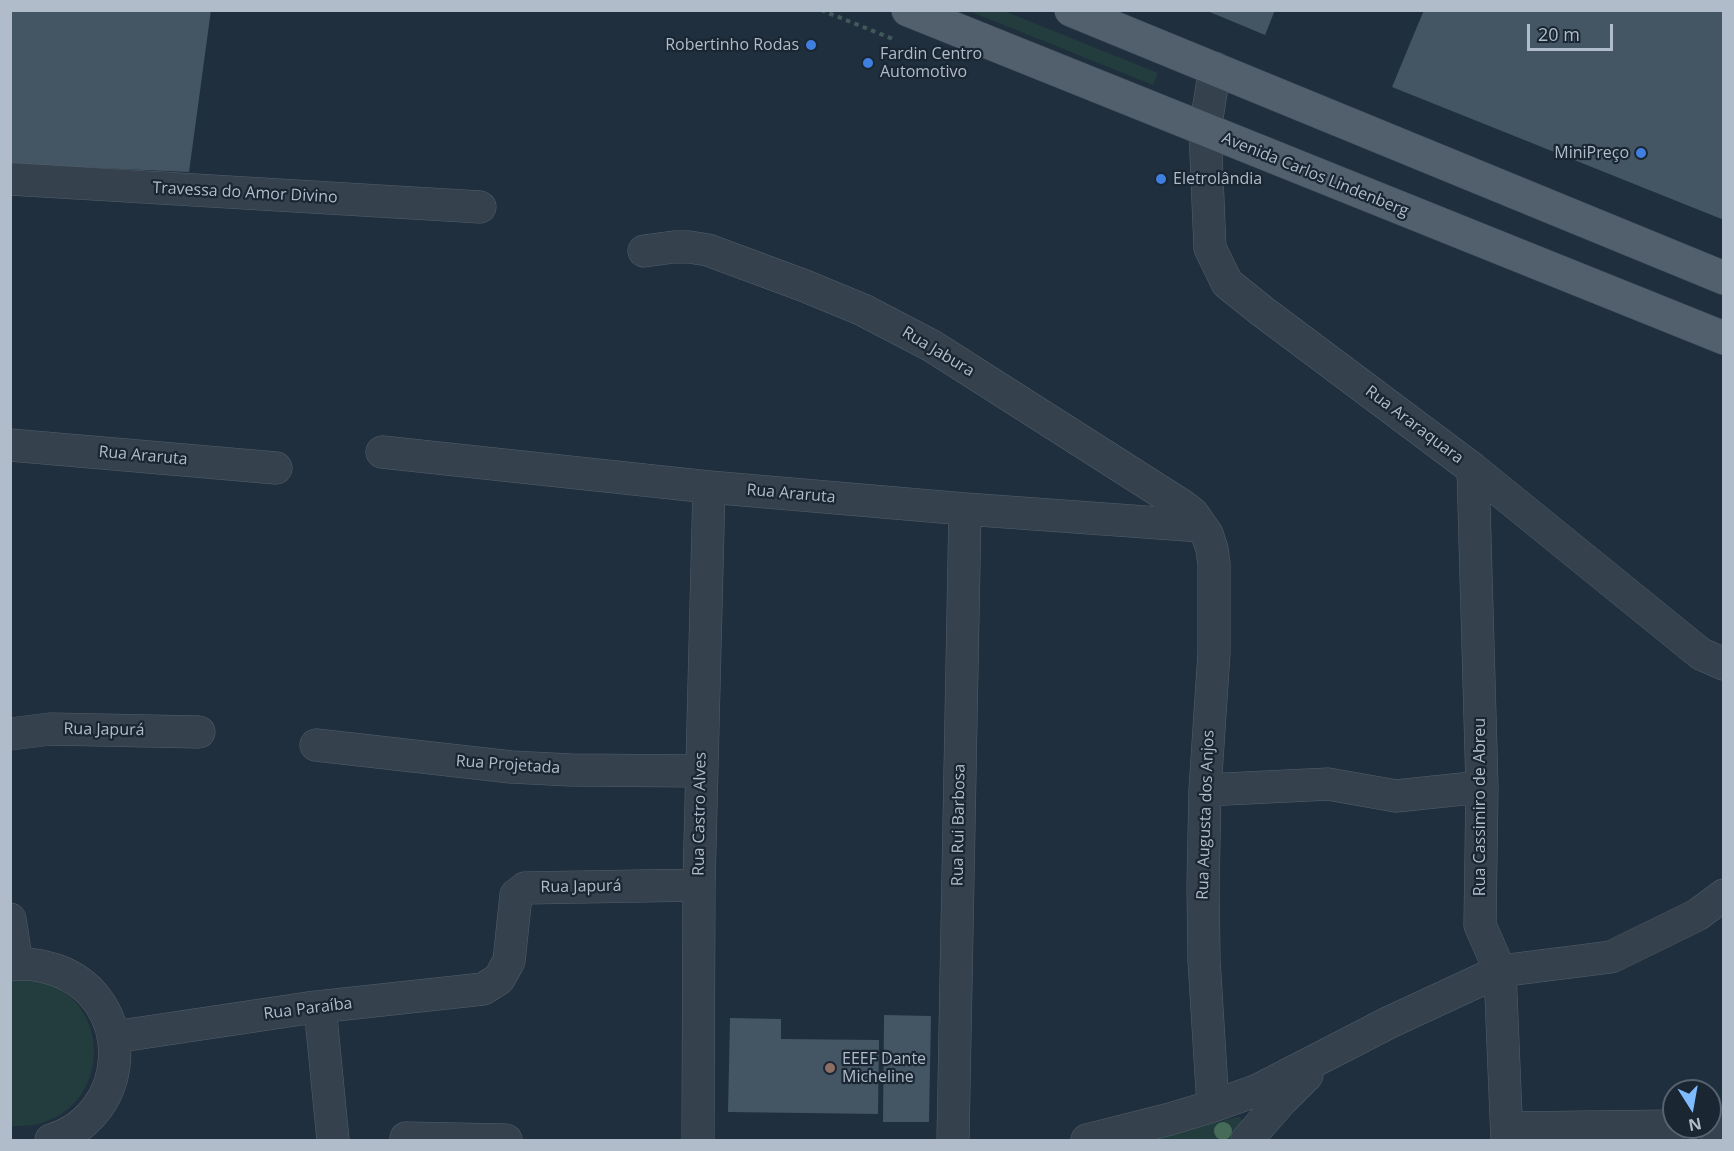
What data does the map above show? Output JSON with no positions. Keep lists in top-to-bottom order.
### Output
{
  "streets": {
    "main road": ["Avenida Carlos Lindenberg"],
    "street": [
      "Travessa do Amor Divino",
      "Rua Jabura",
      "Rua Araraquara",
      "Rua Araruta",
      "Rua Japurá",
      "Rua Projetada",
      "Rua Cassimiro de Abreu",
      "Rua Castro Alves",
      "Rua Augusta dos Anjos",
      "Rua Rui Barbosa",
      "Rua Paraíba"
    ]
  },
  "crossings": [
    ["Avenida Carlos Lindenberg", "Rua Araraquara"],
    ["Rua Jabura", "Rua Araruta"],
    ["Rua Jabura", "Rua Augusta dos Anjos"],
    ["Rua Araraquara", "Rua Cassimiro de Abreu"],
    ["Rua Araruta", "Rua Castro Alves"],
    ["Rua Araruta", "Rua Augusta dos Anjos"],
    ["Rua Araruta", "Rua Rui Barbosa"],
    ["Rua Japurá", "Rua Castro Alves"],
    ["Rua Japurá", "Rua Paraíba"],
    ["Rua Projetada", "Rua Castro Alves"]
  ],
  "places": [
    "Robertinho Rodas",
    "Fardin Centro Automotivo",
    "MiniPreço",
    "Eletrolândia",
    "EEEF Dante Micheline"
  ],
  "scale_bar": "20 m",
  "north": "bottom"
}
